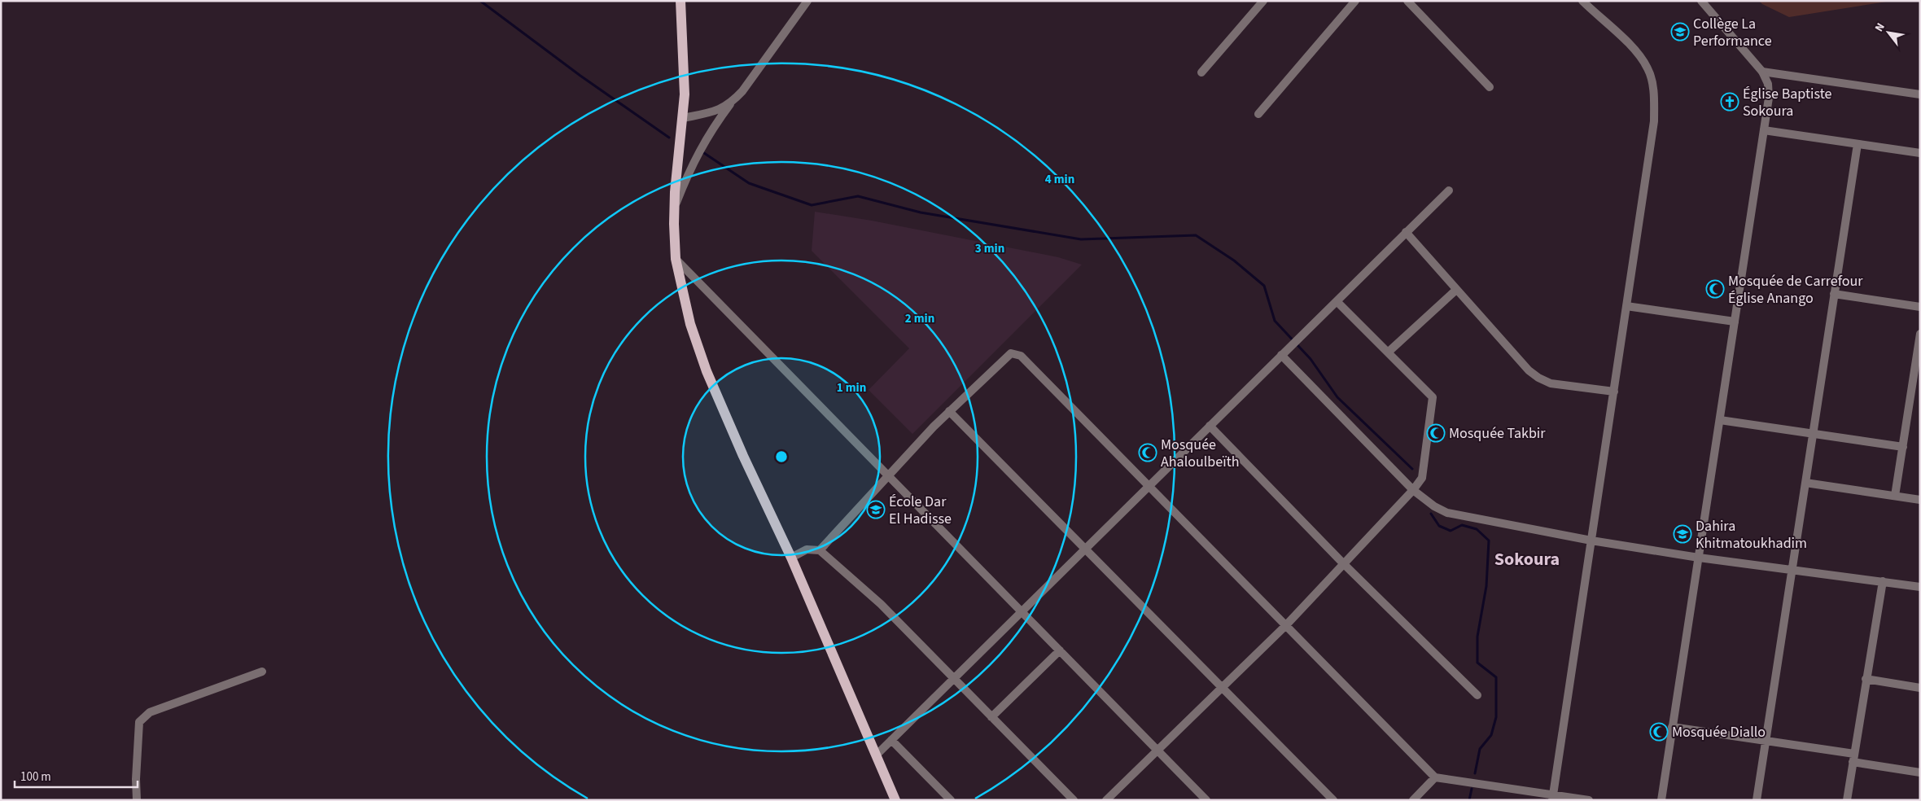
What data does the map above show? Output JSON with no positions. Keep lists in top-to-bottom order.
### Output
{
  "districts": ["Sokoura"],
  "places": {
    "school or university": ["Collège La Performance", "École Dar El Hadisse", "Dahira Khitmatoukhadim"],
    "church": ["Église Baptiste Sokoura"],
    "mosque": [
      "Mosquée de Carrefour Église Anango",
      "Mosquée Takbir",
      "Mosquée Ahaloulbeïth",
      "Mosquée Diallo"
    ]
  },
  "scale_bar": "100 m",
  "north": "top left",
  "rings": [
    "4 min",
    "3 min",
    "2 min",
    "1 min"
  ]
}
